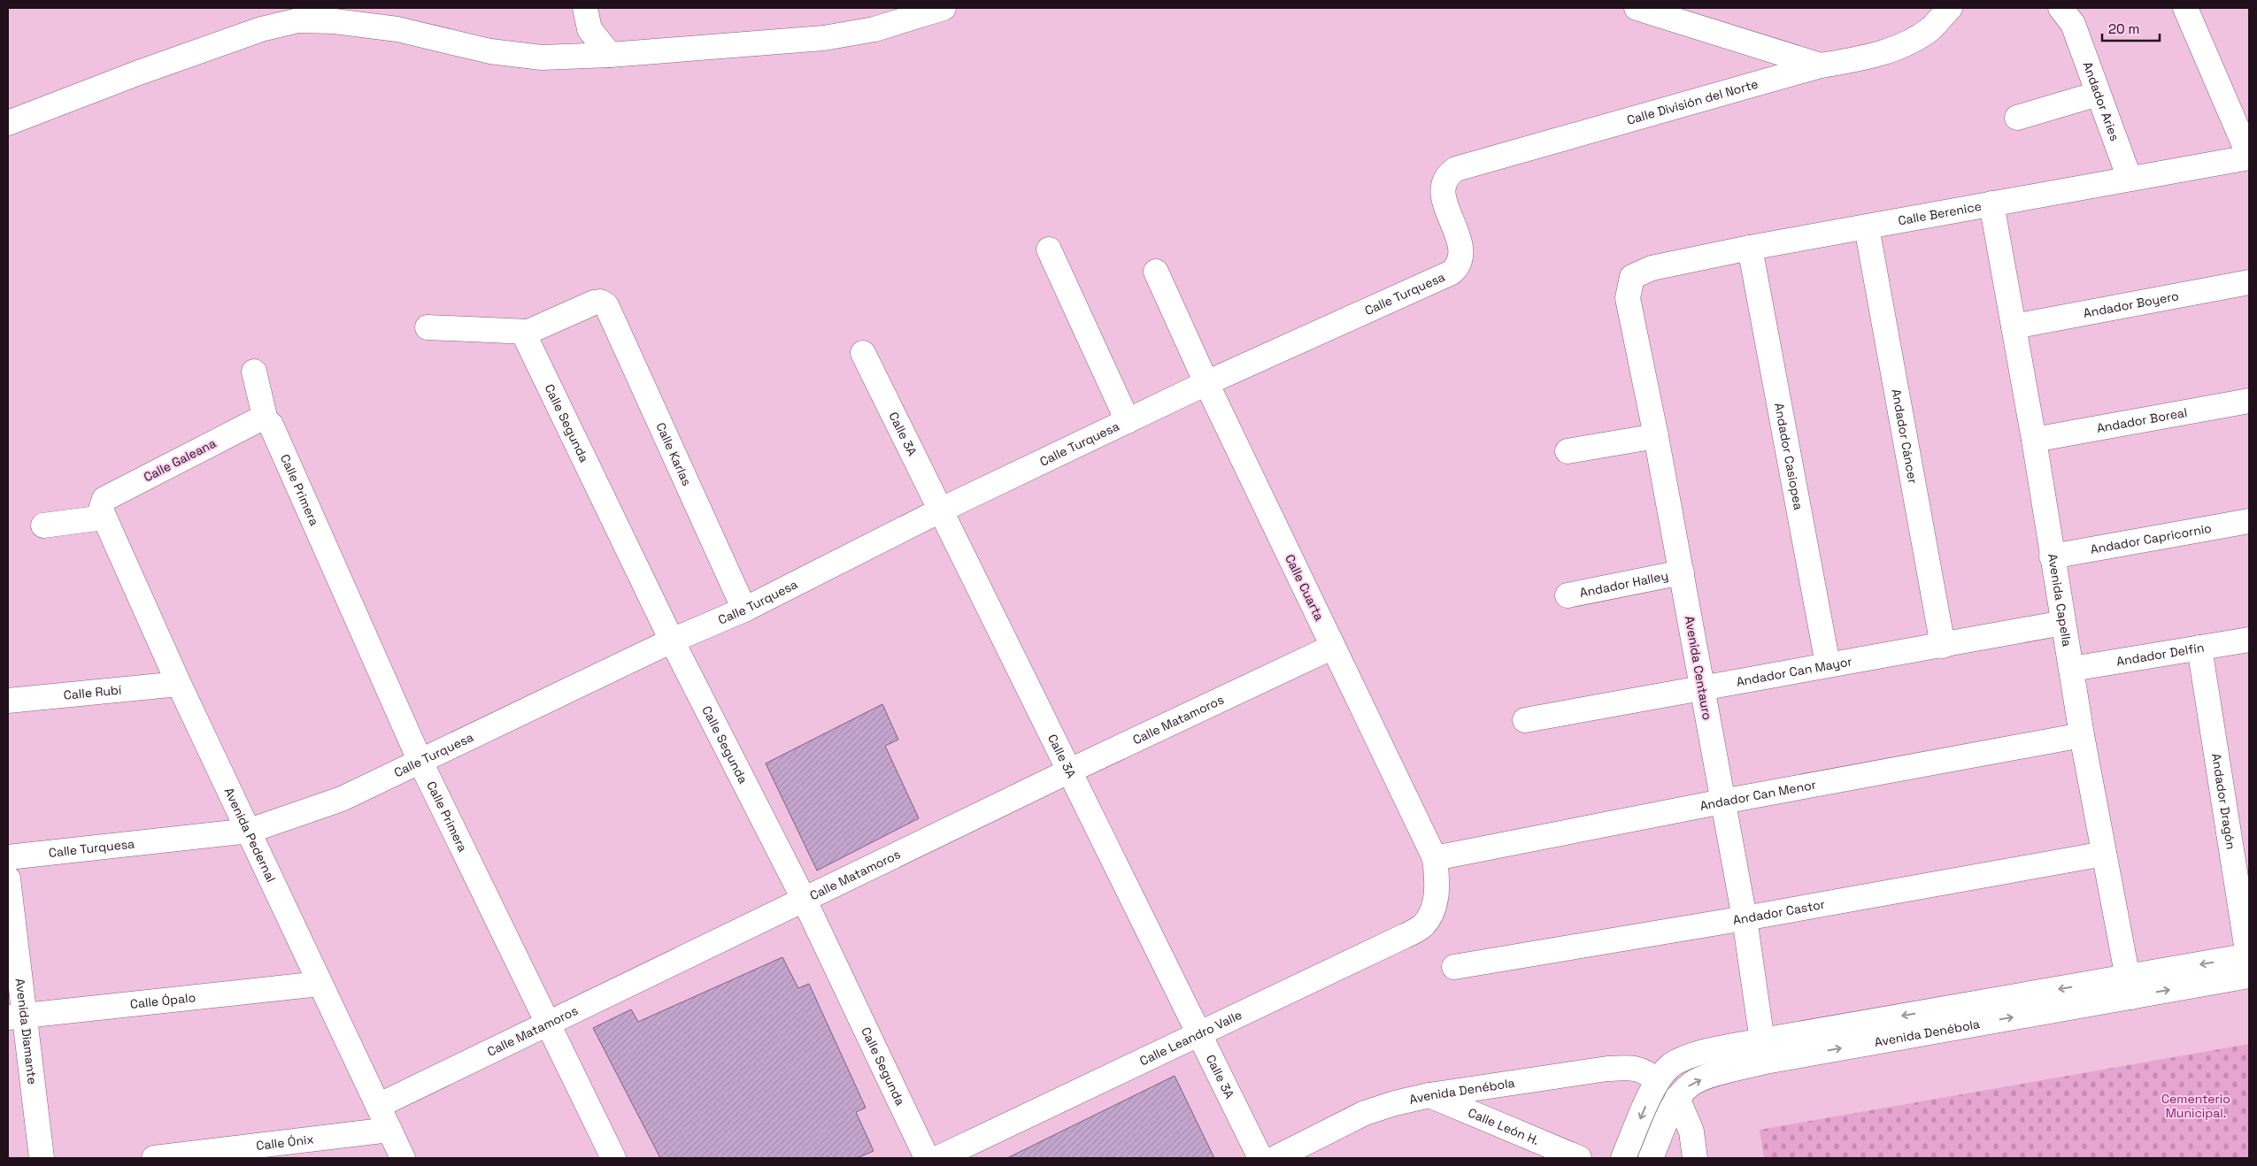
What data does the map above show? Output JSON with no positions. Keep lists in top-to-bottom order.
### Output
{
  "streets": {
    "street": [
      "Calle División del Norte",
      "Andador Aries",
      "Calle Berenice",
      "Calle Turquesa",
      "Andador Boyero",
      "Andador Boreal",
      "Calle Segunda",
      "Calle 3A",
      "Andador Cáncer",
      "Calle Karlas",
      "Andador Casiopea",
      "Calle Galeana",
      "Calle Primera",
      "Andador Capricornio",
      "Andador Halley",
      "Calle Cuarta",
      "Avenida Capella",
      "Andador Delfín",
      "Avenida Centauro",
      "Andador Can Mayor",
      "Calle Rubí",
      "Calle Matamoros",
      "Andador Can Menor",
      "Andador Dragón",
      "Avenida Pedernal",
      "Andador Castor",
      "Calle Ópalo",
      "Avenida Diamante",
      "Avenida Denébola",
      "Calle Leandro Valle",
      "Calle León H.",
      "Calle Ónix"
    ]
  },
  "crossings": [
    ["Calle División del Norte", "Calle Turquesa"],
    ["Andador Aries", "Calle Berenice"],
    ["Calle Berenice", "Andador Cáncer"],
    ["Calle Berenice", "Andador Casiopea"],
    ["Calle Berenice", "Avenida Capella"],
    ["Calle Berenice", "Avenida Centauro"],
    ["Calle Turquesa", "Calle Segunda"],
    ["Calle Turquesa", "Calle 3A"],
    ["Calle Turquesa", "Calle Karlas"],
    ["Calle Turquesa", "Calle Primera"],
    ["Calle Turquesa", "Calle Cuarta"],
    ["Calle Turquesa", "Avenida Pedernal"],
    ["Andador Boyero", "Avenida Capella"],
    ["Andador Boreal", "Avenida Capella"],
    ["Calle Segunda", "Calle Karlas"],
    ["Calle Segunda", "Calle Matamoros"],
    ["Calle 3A", "Calle Matamoros"],
    ["Calle 3A", "Calle Leandro Valle"],
    ["Andador Cáncer", "Andador Can Mayor"],
    ["Andador Casiopea", "Andador Can Mayor"],
    ["Calle Galeana", "Calle Primera"],
    ["Calle Galeana", "Avenida Pedernal"],
    ["Calle Primera", "Calle Matamoros"],
    ["Andador Capricornio", "Avenida Capella"],
    ["Andador Halley", "Avenida Centauro"],
    ["Calle Cuarta", "Calle Matamoros"],
    ["Calle Cuarta", "Andador Can Menor"],
    ["Calle Cuarta", "Calle Leandro Valle"],
    ["Avenida Capella", "Andador Delfín"],
    ["Avenida Capella", "Andador Can Mayor"],
    ["Avenida Capella", "Andador Can Menor"],
    ["Avenida Capella", "Andador Castor"],
    ["Avenida Capella", "Avenida Denébola"],
    ["Andador Delfín", "Andador Dragón"],
    ["Avenida Centauro", "Andador Can Mayor"],
    ["Avenida Centauro", "Andador Can Menor"],
    ["Avenida Centauro", "Andador Castor"],
    ["Avenida Centauro", "Avenida Denébola"],
    ["Calle Rubí", "Avenida Pedernal"],
    ["Calle Matamoros", "Avenida Pedernal"],
    ["Andador Dragón", "Avenida Denébola"],
    ["Avenida Pedernal", "Calle Ópalo"],
    ["Avenida Pedernal", "Calle Ónix"],
    ["Calle Ópalo", "Avenida Diamante"],
    ["Avenida Denébola", "Calle León H."]
  ],
  "parks": ["Cementerio Municipal."],
  "scale_bar": "20 m"
}
